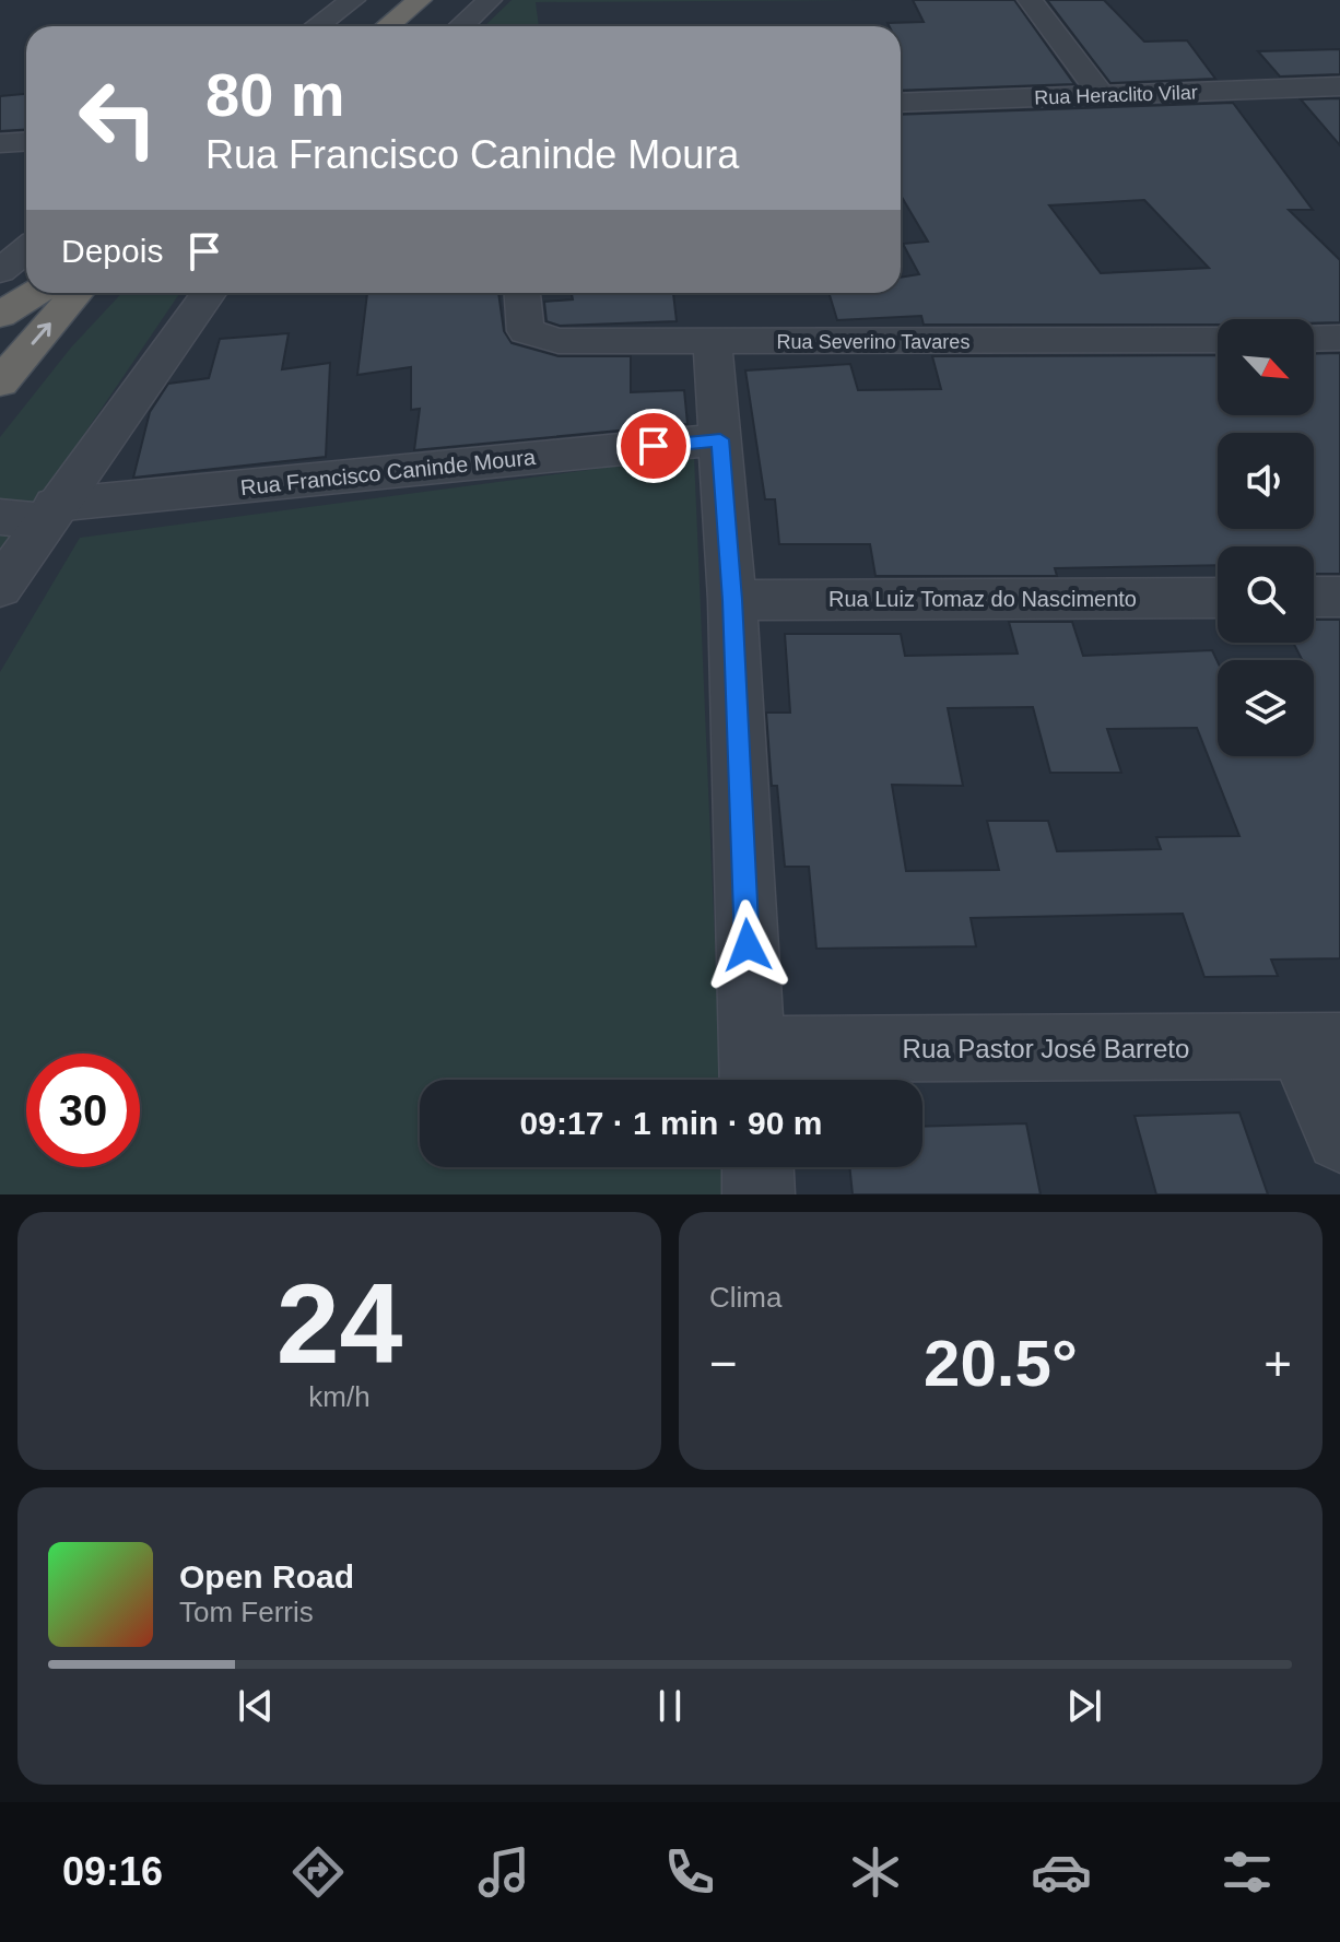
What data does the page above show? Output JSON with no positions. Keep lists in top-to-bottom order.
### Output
{
  "streets": {
    "street": [
      "Rua Heraclito Vilar",
      "Rua Severino Tavares",
      "Rua Francisco Caninde Moura",
      "Rua Luiz Tomaz do Nascimento",
      "Rua Pastor José Barreto"
    ]
  },
  "north": "bottom right",
  "page": {
    "turn": ["80 m", "Rua Francisco Caninde Moura"],
    "then": "Depois",
    "limit": "30",
    "trip": "09:17 · 1 min · 90 m",
    "tile": [
      ["24", "km/h"],
      "Clima"
    ],
    "heat": ["−", "20.5°", "+"],
    "song": ["Open Road", "Tom Ferris"],
    "tabs": "09:16"
  }
}
